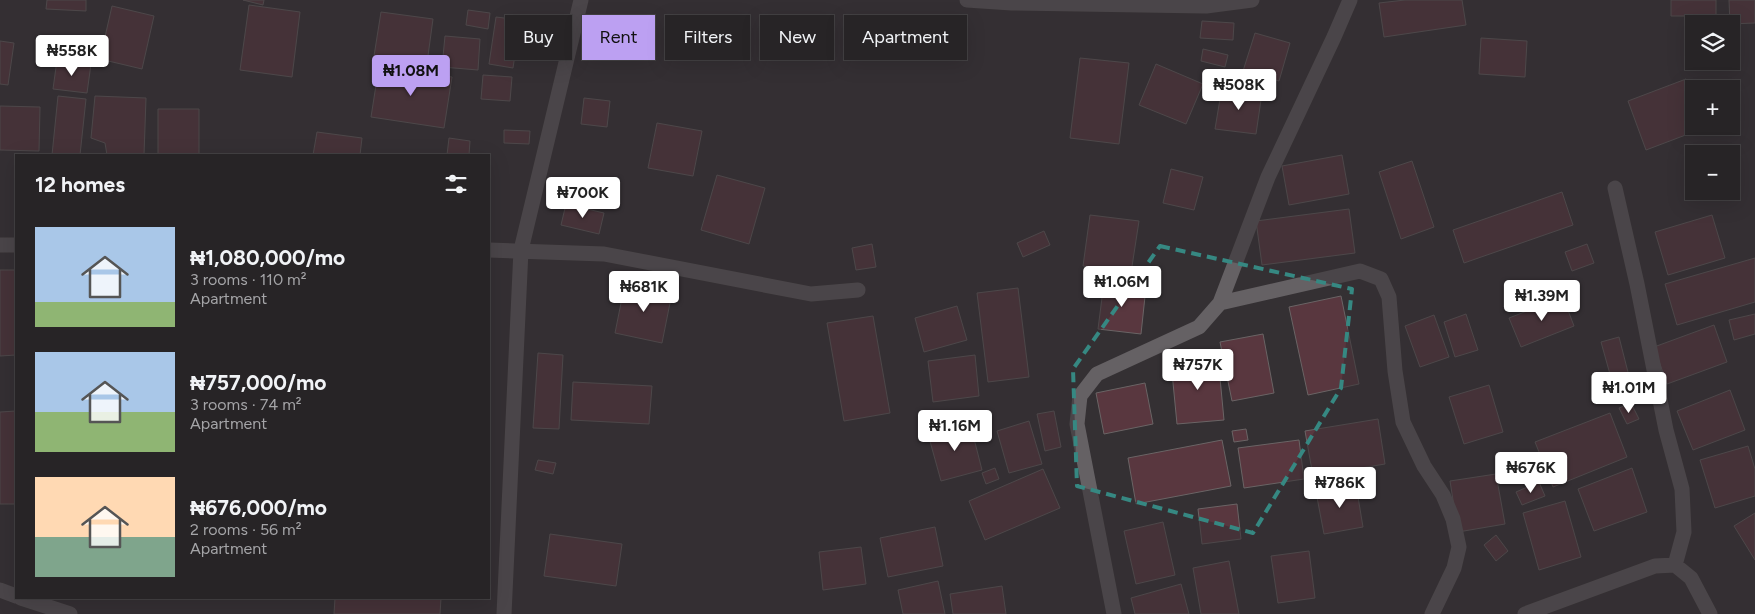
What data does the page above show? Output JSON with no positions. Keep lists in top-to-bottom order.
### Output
{
  "page": {
    "map_buttons": ["+", "−"],
    "chip": [
      "Buy",
      "Rent",
      "Filters",
      "New",
      "Apartment"
    ],
    "price": [
      "₦558K",
      "₦1.08M",
      "₦508K",
      "₦700K",
      "₦1.06M",
      "₦681K",
      "₦1.39M",
      "₦757K",
      "₦1.01M",
      "₦1.16M",
      "₦676K",
      "₦786K"
    ],
    "heading": "12 homes",
    "list": [
      {
        "name": "₦1,080,000/mo",
        "note": "3 rooms · 110 m² · Apartment"
      },
      {
        "name": "₦757,000/mo",
        "note": "3 rooms · 74 m² · Apartment"
      },
      {
        "name": "₦676,000/mo",
        "note": "2 rooms · 56 m² · Apartment"
      }
    ]
  }
}
